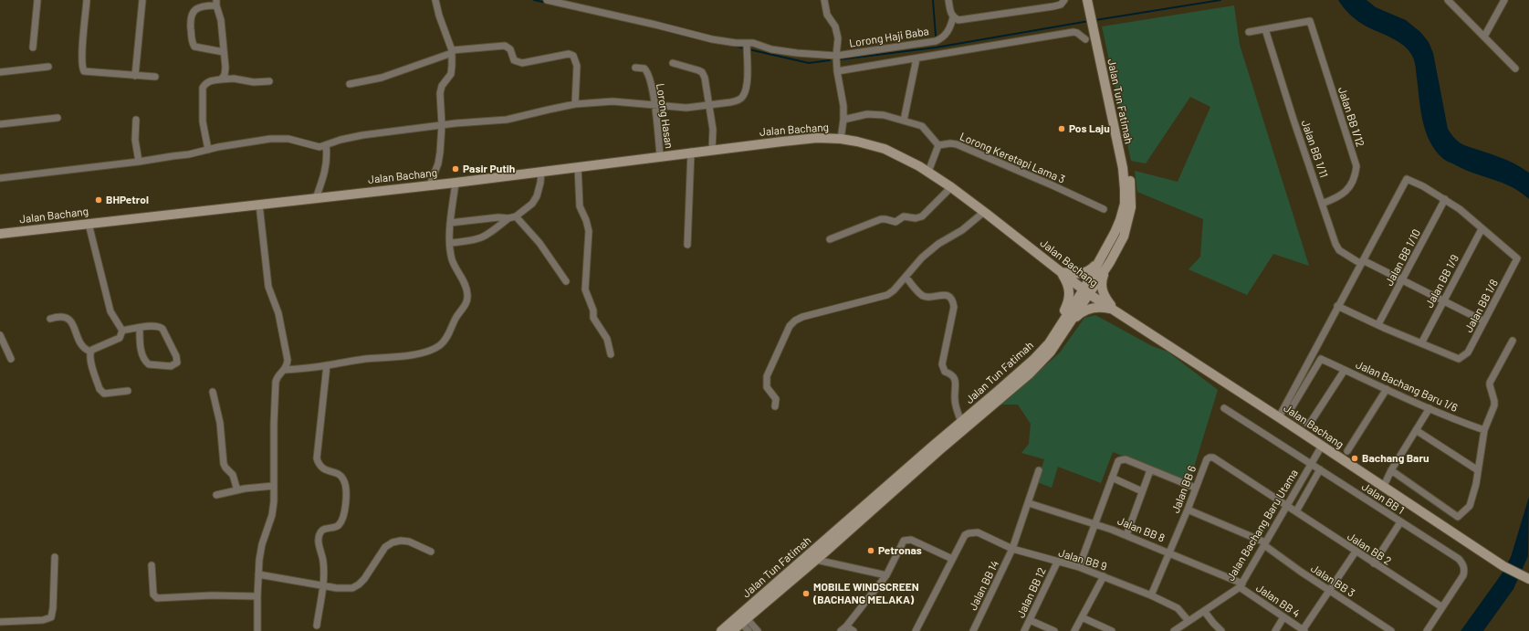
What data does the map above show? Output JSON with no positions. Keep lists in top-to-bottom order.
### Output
{
  "streets": {
    "main road": ["Jalan Tun Fatimah", "Jalan Bachang"],
    "street": [
      "Lorong Haji Baba",
      "Lorong Hasan",
      "Jalan BB 1/12",
      "Jalan BB 1/11",
      "Lorong Keretapi Lama 3",
      "Jalan BB 1/10",
      "Jalan BB 1/9",
      "Jalan BB 1/8",
      "Jalan Bachang Baru 1/6",
      "Jalan BB 6",
      "Jalan BB 1",
      "Jalan Bachang Baru Utama",
      "Jalan BB 8",
      "Jalan BB 2",
      "Jalan BB 9",
      "Jalan BB 3",
      "Jalan BB 14",
      "Jalan BB 12",
      "Jalan BB 4"
    ]
  },
  "crossings": [
    ["Jalan Tun Fatimah", "Jalan Bachang"],
    ["Lorong Hasan", "Jalan Bachang"],
    ["Jalan BB 1/12", "Jalan BB 1/11"],
    ["Jalan Bachang", "Jalan Bachang Baru Utama"],
    ["Jalan BB 1/11", "Jalan BB 1/10"],
    ["Jalan BB 1/11", "Jalan BB 1/9"],
    ["Jalan BB 1/11", "Jalan BB 1/8"],
    ["Jalan BB 1/9", "Jalan BB 1/8"],
    ["Jalan BB 6", "Jalan Bachang Baru Utama"],
    ["Jalan BB 6", "Jalan BB 8"],
    ["Jalan BB 6", "Jalan BB 2"],
    ["Jalan BB 6", "Jalan BB 9"],
    ["Jalan BB 6", "Jalan BB 3"],
    ["Jalan BB 1", "Jalan Bachang Baru Utama"],
    ["Jalan BB 1", "Jalan BB 2"],
    ["Jalan Bachang Baru Utama", "Jalan BB 8"],
    ["Jalan Bachang Baru Utama", "Jalan BB 2"],
    ["Jalan Bachang Baru Utama", "Jalan BB 9"],
    ["Jalan Bachang Baru Utama", "Jalan BB 3"],
    ["Jalan Bachang Baru Utama", "Jalan BB 4"],
    ["Jalan BB 8", "Jalan BB 14"],
    ["Jalan BB 8", "Jalan BB 4"],
    ["Jalan BB 9", "Jalan BB 14"],
    ["Jalan BB 9", "Jalan BB 12"]
  ],
  "places": [
    "Pos Laju",
    "Pasir Putih",
    "BHPetrol",
    "Bachang Baru",
    "Petronas",
    "MOBILE WINDSCREEN (BACHANG MELAKA)"
  ]
}
